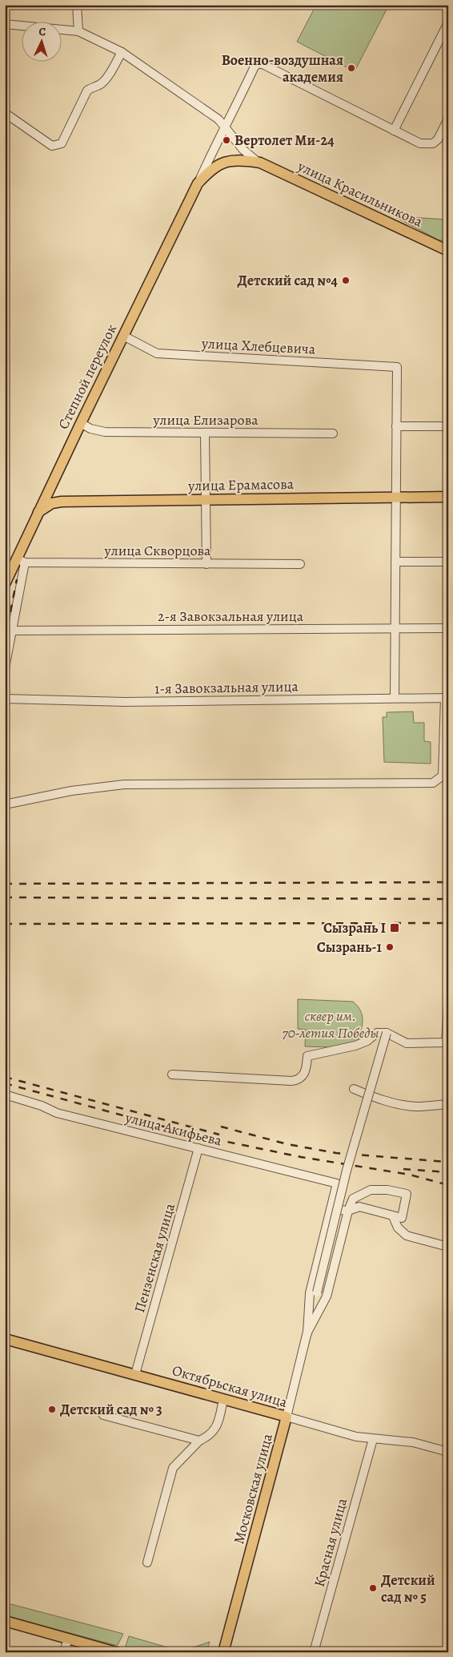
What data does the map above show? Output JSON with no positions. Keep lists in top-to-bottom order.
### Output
{
  "streets": {
    "main road": [
      "улица Красильникова",
      "Степной переулок",
      "улица Ерамасова",
      "Октябрьская улица",
      "Московская улица"
    ],
    "street": [
      "улица Хлебцевича",
      "улица Елизарова",
      "улица Скворцова",
      "2-я Завокзальная улица",
      "1-я Завокзальная улица",
      "улица Акифьева",
      "Пензенская улица",
      "Красная улица"
    ]
  },
  "crossings": [
    ["улица Красильникова", "Степной переулок"],
    ["улица Хлебцевича", "Степной переулок"],
    ["Степной переулок", "улица Елизарова"],
    ["Степной переулок", "улица Ерамасова"],
    ["Степной переулок", "улица Скворцова"],
    ["улица Акифьева", "Пензенская улица"],
    ["улица Акифьева", "Московская улица"],
    ["Пензенская улица", "Октябрьская улица"],
    ["Октябрьская улица", "Московская улица"],
    ["Октябрьская улица", "Красная улица"]
  ],
  "parks": ["сквер им. 70-летия Победы"],
  "places": {
    "other": [
      "Военно-воздушная академия",
      "Вертолет Ми-24",
      "Детский сад №4",
      "Сызрань-1",
      "Детский сад № 3",
      "Детский сад № 5"
    ],
    "transit": ["Сызрань I"]
  },
  "north": "top"
}
